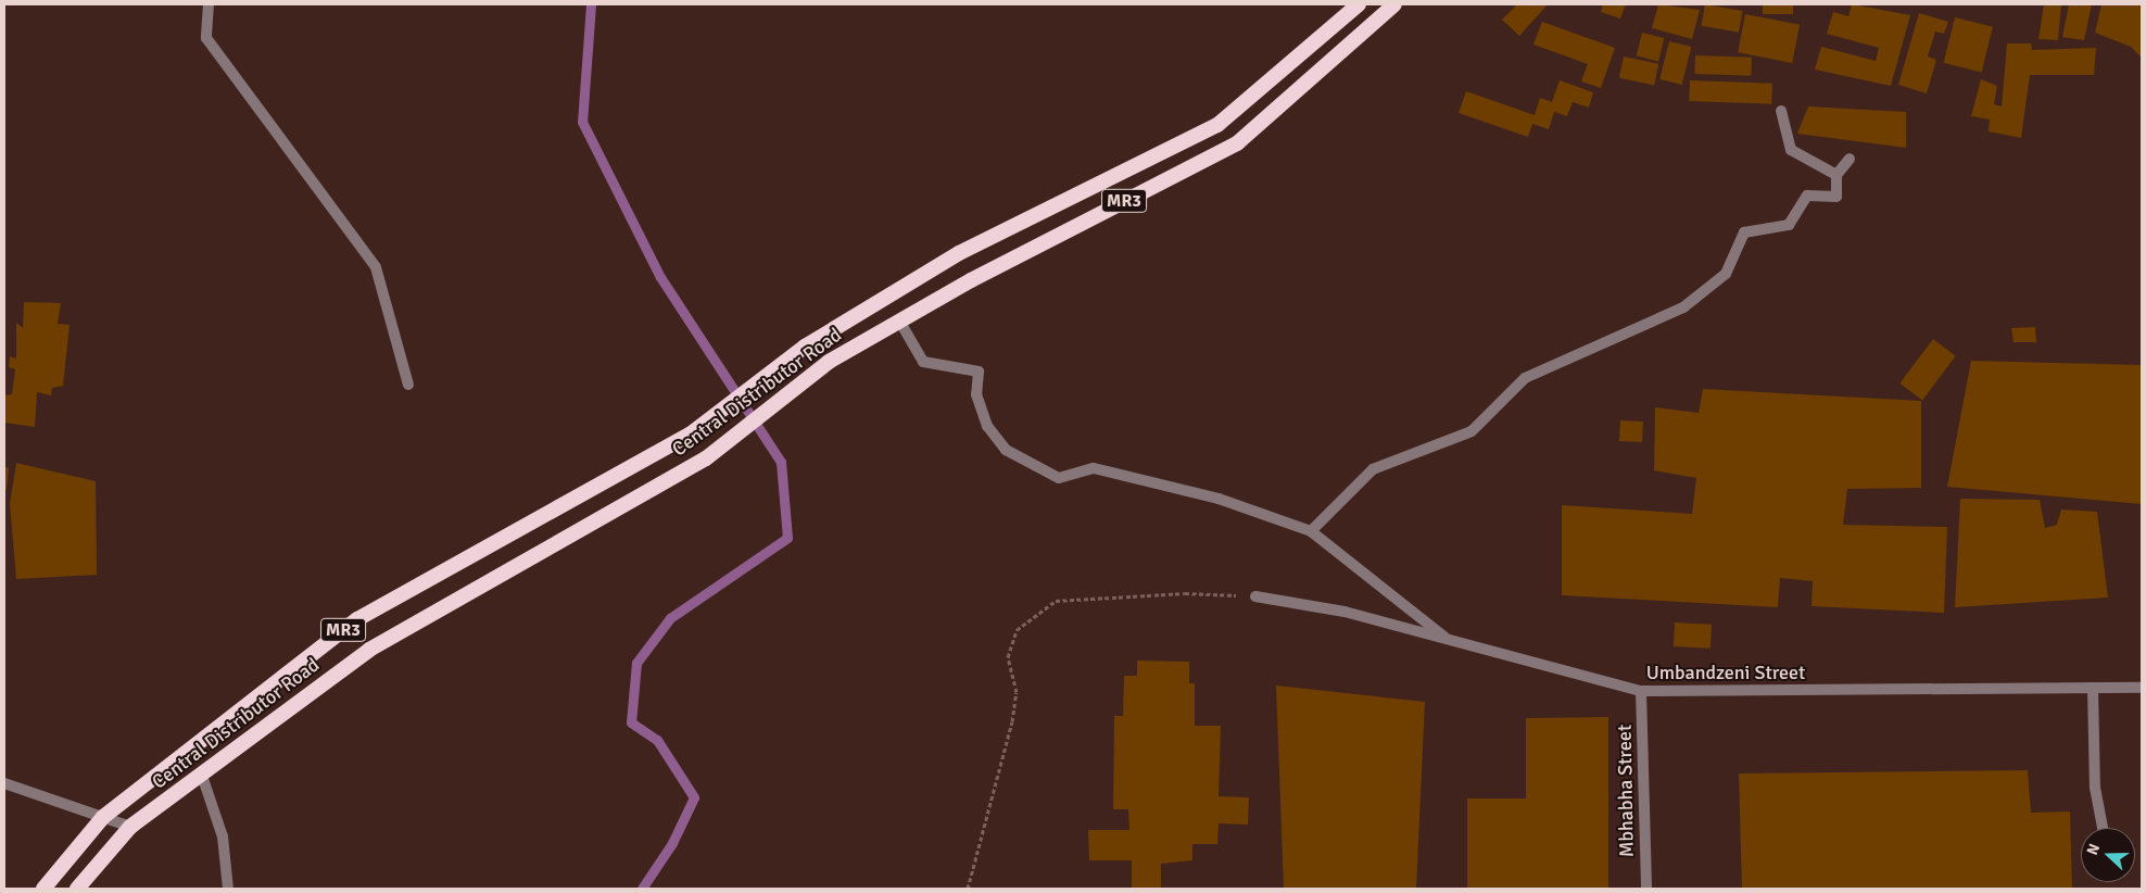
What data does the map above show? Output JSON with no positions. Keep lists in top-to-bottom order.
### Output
{
  "streets": {
    "highway": ["MR3", "Central Distributor Road"],
    "street": ["Umbandzeni Street", "Mbhabha Street"]
  },
  "crossings": [
    ["Umbandzeni Street", "Mbhabha Street"]
  ],
  "north": "left"
}
